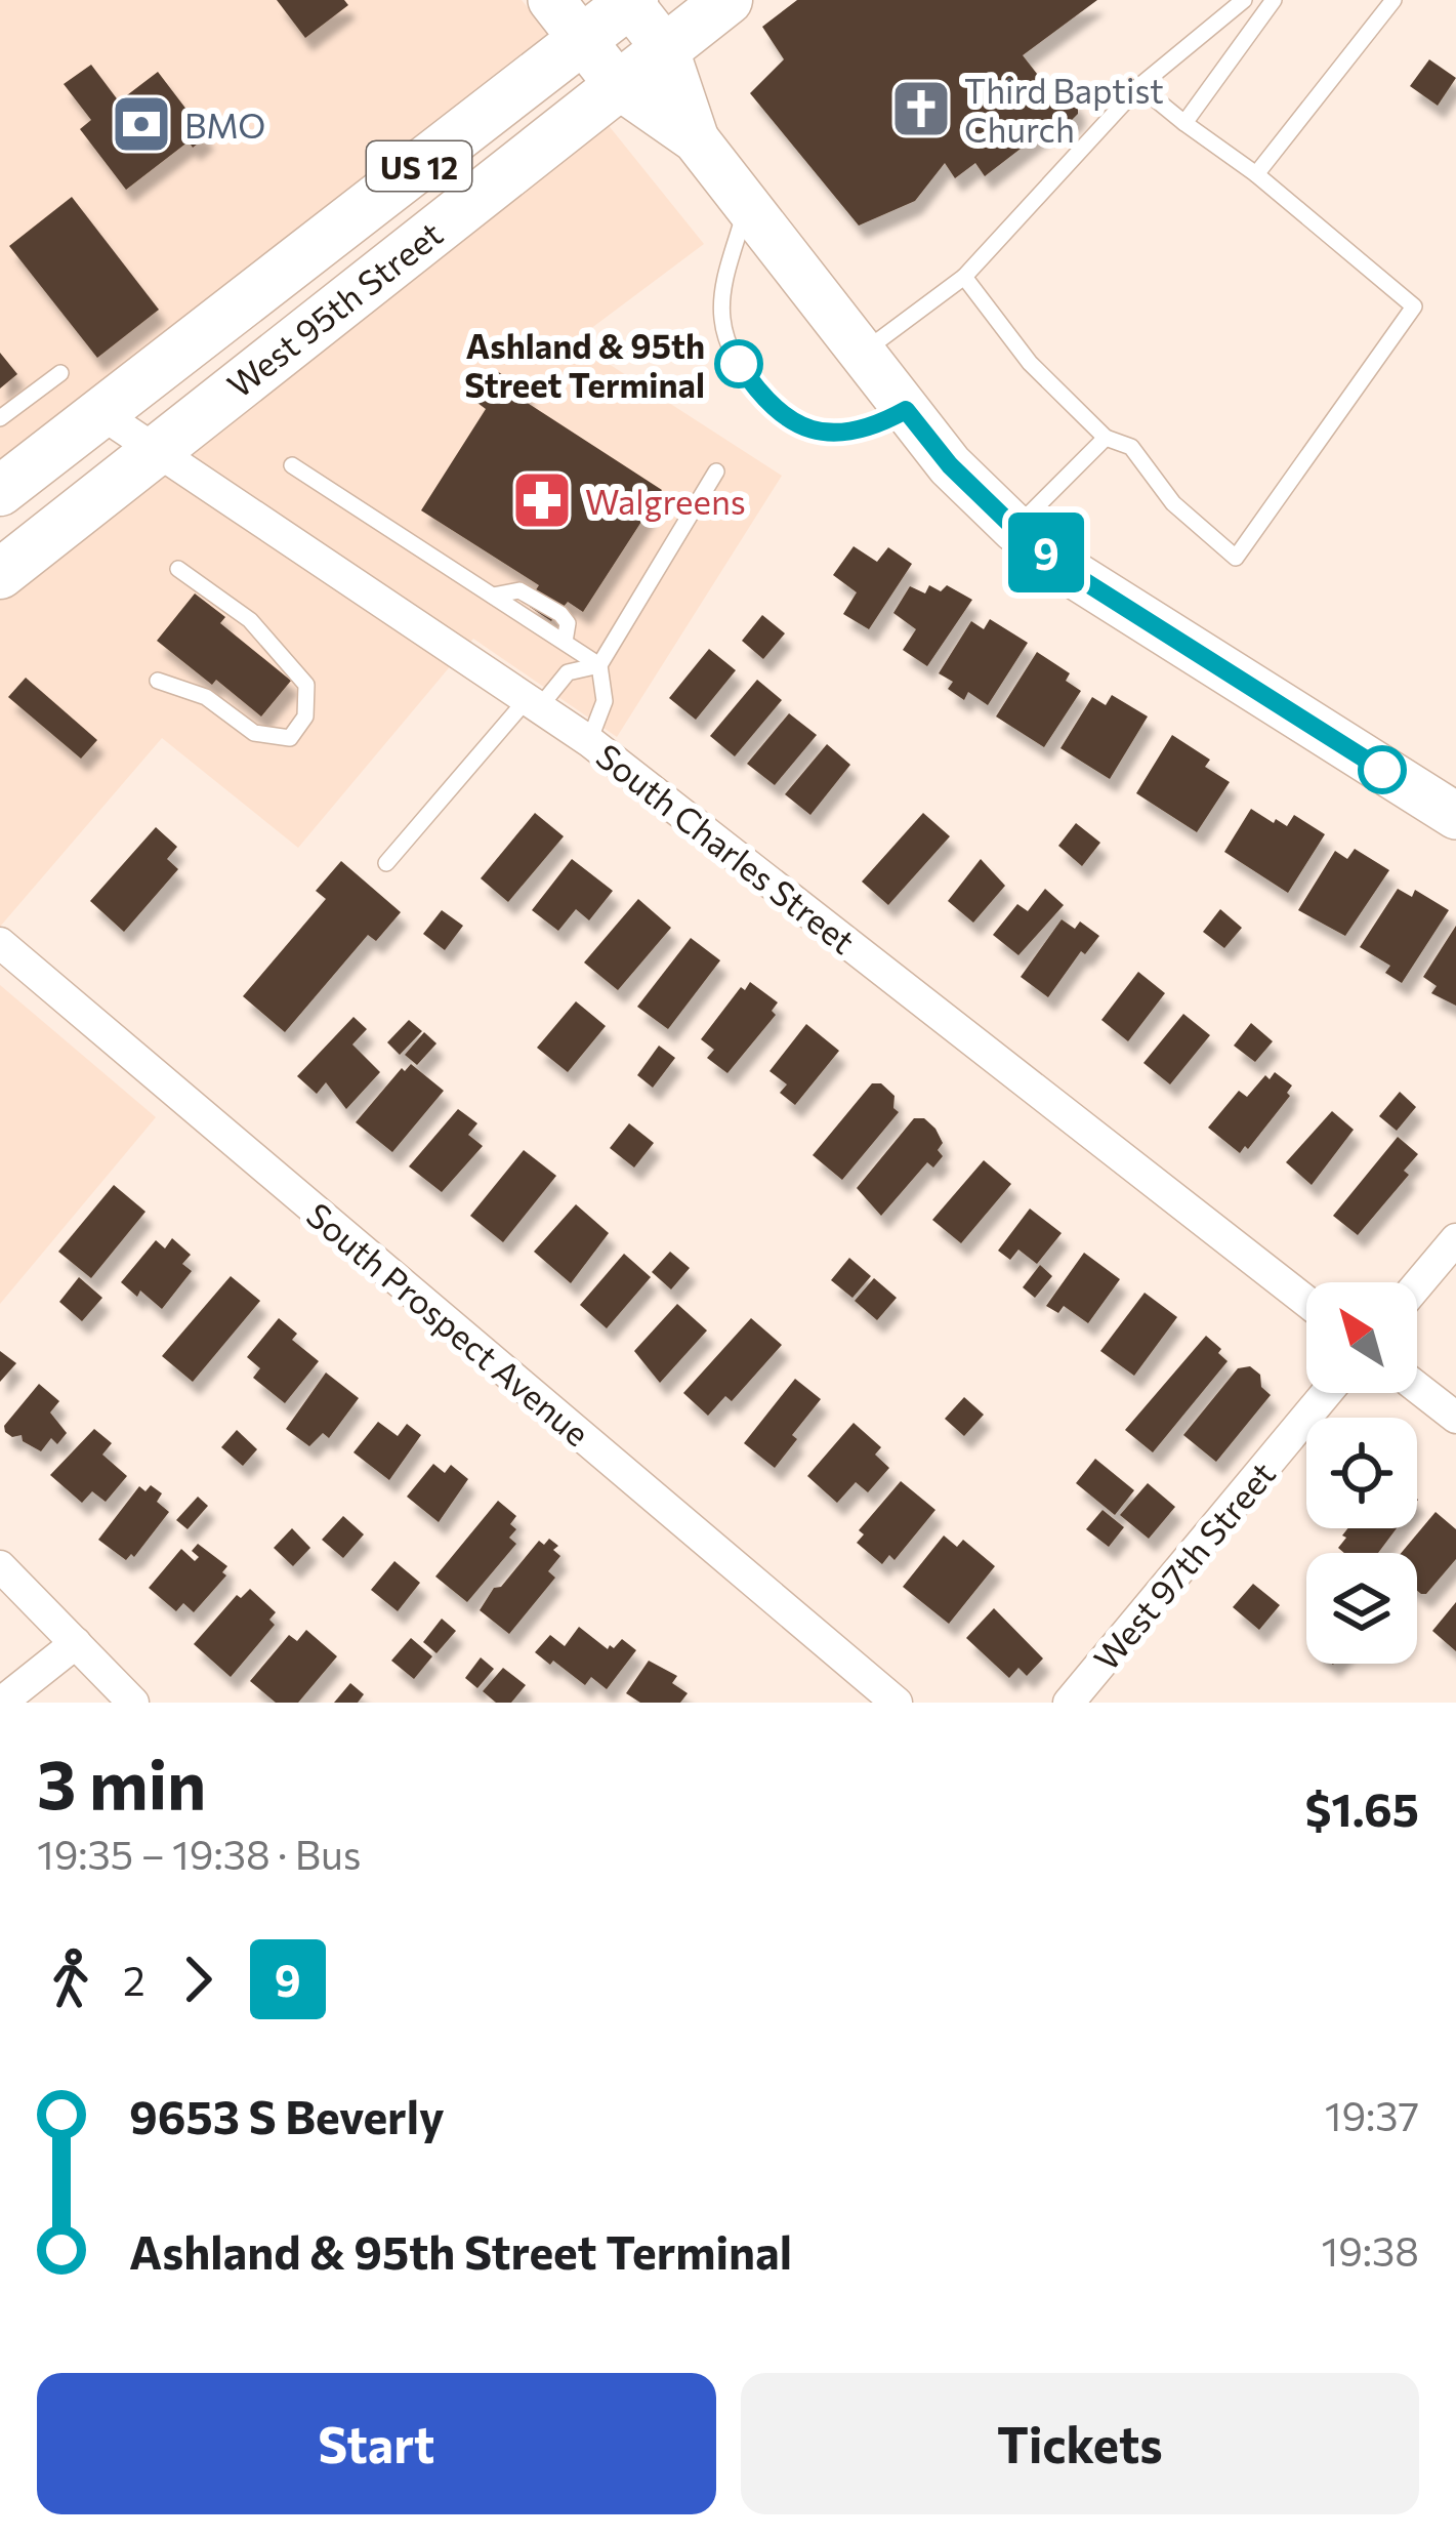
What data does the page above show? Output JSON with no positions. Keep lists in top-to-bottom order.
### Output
{
  "streets": {
    "main road": ["US 12", "West 95th Street"],
    "street": ["South Charles Street", "South Prospect Avenue", "West 97th Street"]
  },
  "crossings": [
    ["West 95th Street", "South Charles Street"]
  ],
  "places": {
    "church": ["Third Baptist Church"],
    "bank": ["BMO"],
    "other": ["Ashland & 95th Street Terminal"],
    "pharmacy": ["Walgreens"]
  },
  "lines": ["bus line 9"],
  "north": "top left",
  "page": {
    "on_map": "9",
    "heading": ["3 min", "19:35 – 19:38 · Bus", "$1.65"],
    "legs": ["2", "9"],
    "list": [
      {
        "name": "9653 S Beverly",
        "value": "19:37"
      },
      {
        "name": "Ashland & 95th Street Terminal",
        "value": "19:38"
      }
    ],
    "buttons": ["Start", "Tickets"]
  }
}
